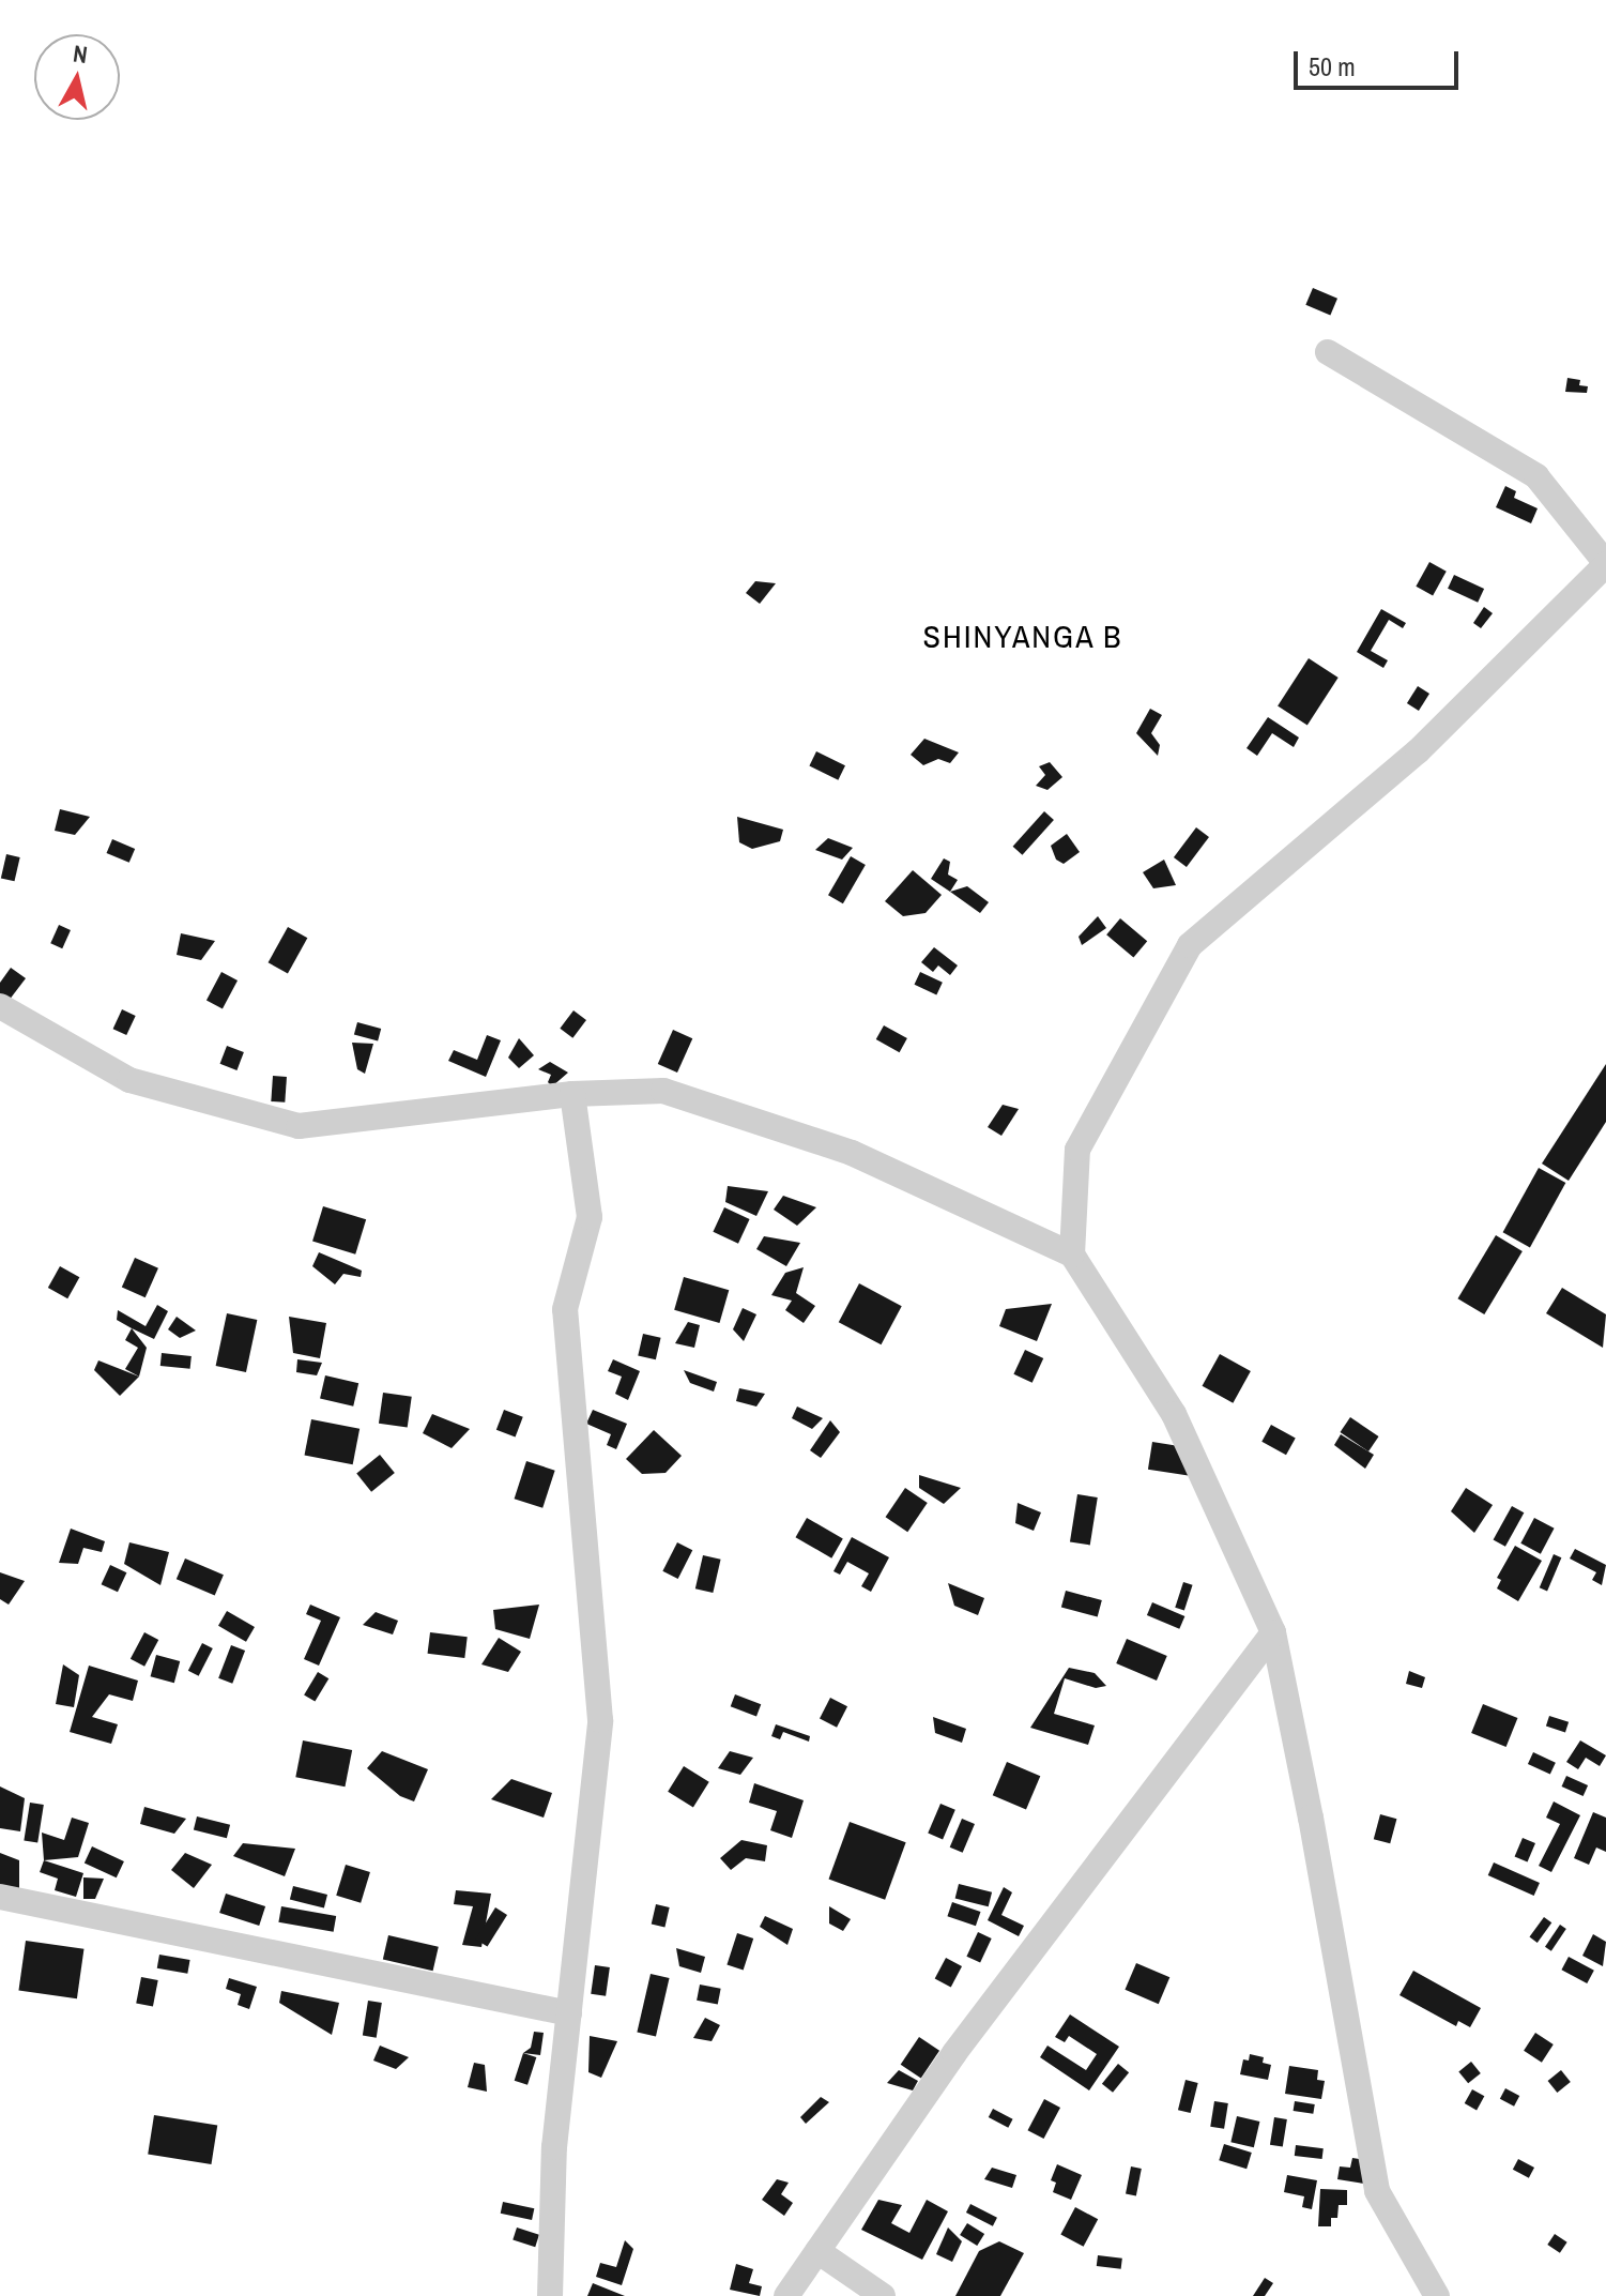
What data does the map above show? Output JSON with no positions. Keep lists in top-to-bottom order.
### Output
{
  "districts": ["SHINYANGA B"],
  "scale_bar": "50 m",
  "north": "top"
}
